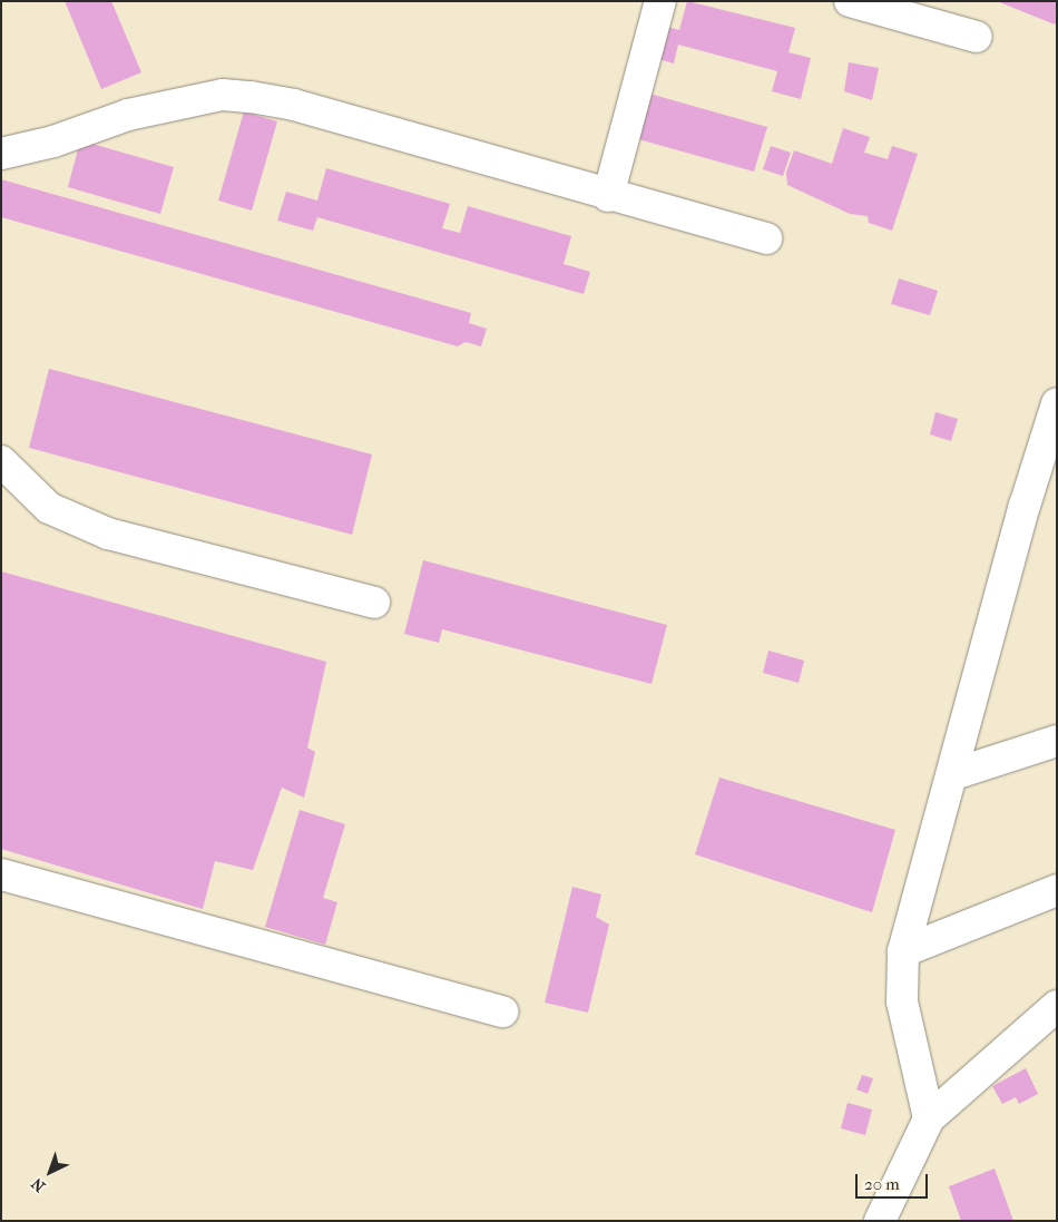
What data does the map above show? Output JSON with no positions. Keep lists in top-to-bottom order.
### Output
{
  "scale_bar": "20 m",
  "north": "bottom left"
}
